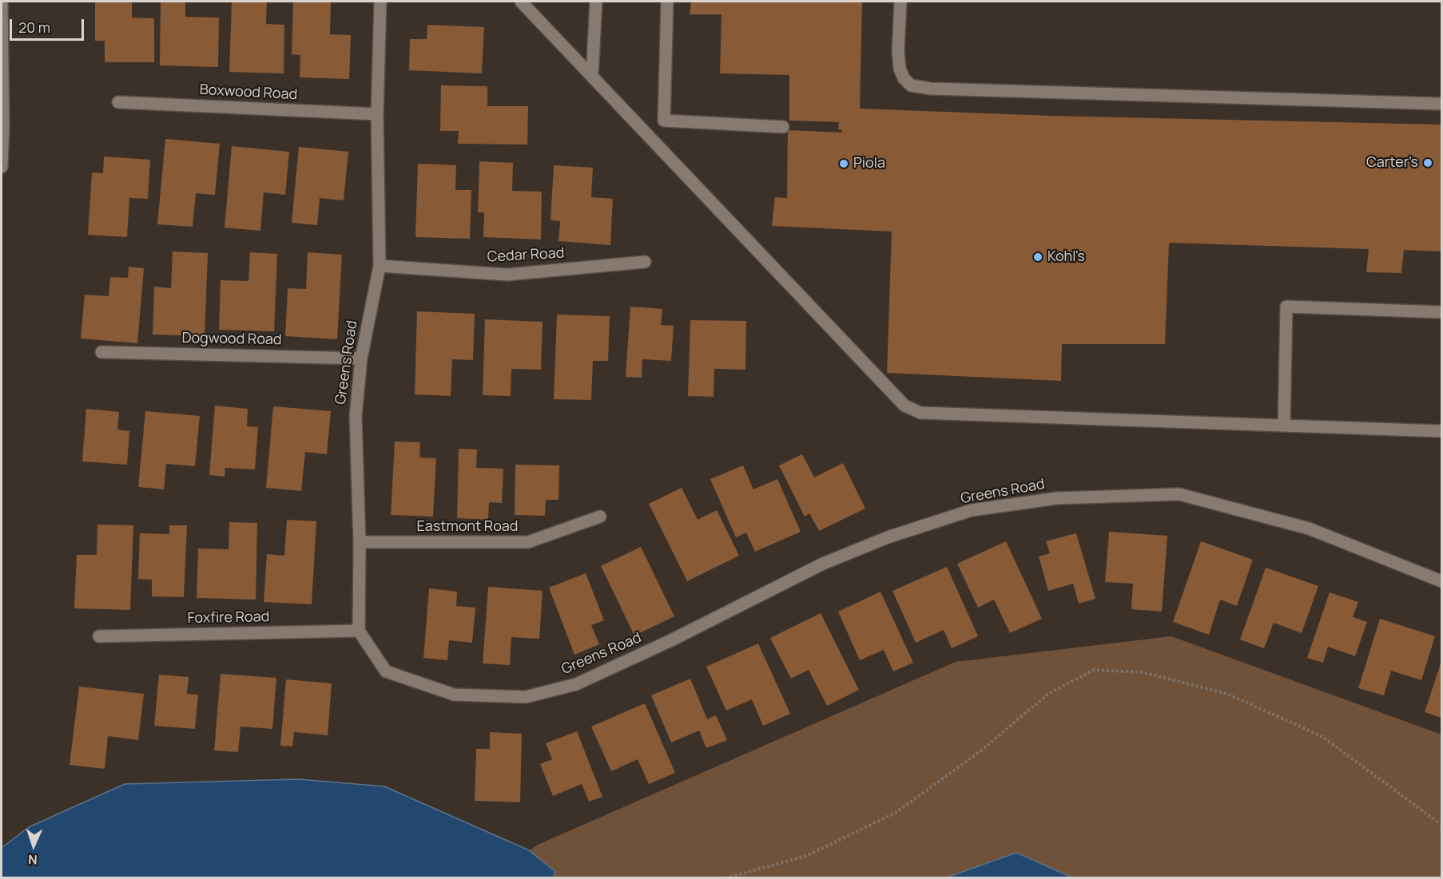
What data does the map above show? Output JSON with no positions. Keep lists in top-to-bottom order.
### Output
{
  "streets": {
    "street": [
      "Boxwood Road",
      "Cedar Road",
      "Dogwood Road",
      "Greens Road",
      "Eastmont Road",
      "Foxfire Road"
    ]
  },
  "crossings": [
    ["Boxwood Road", "Greens Road"],
    ["Cedar Road", "Greens Road"],
    ["Dogwood Road", "Greens Road"],
    ["Greens Road", "Eastmont Road"],
    ["Greens Road", "Foxfire Road"]
  ],
  "places": ["Carter's", "Piola", "Kohl's"],
  "scale_bar": "20 m",
  "north": "bottom"
}
